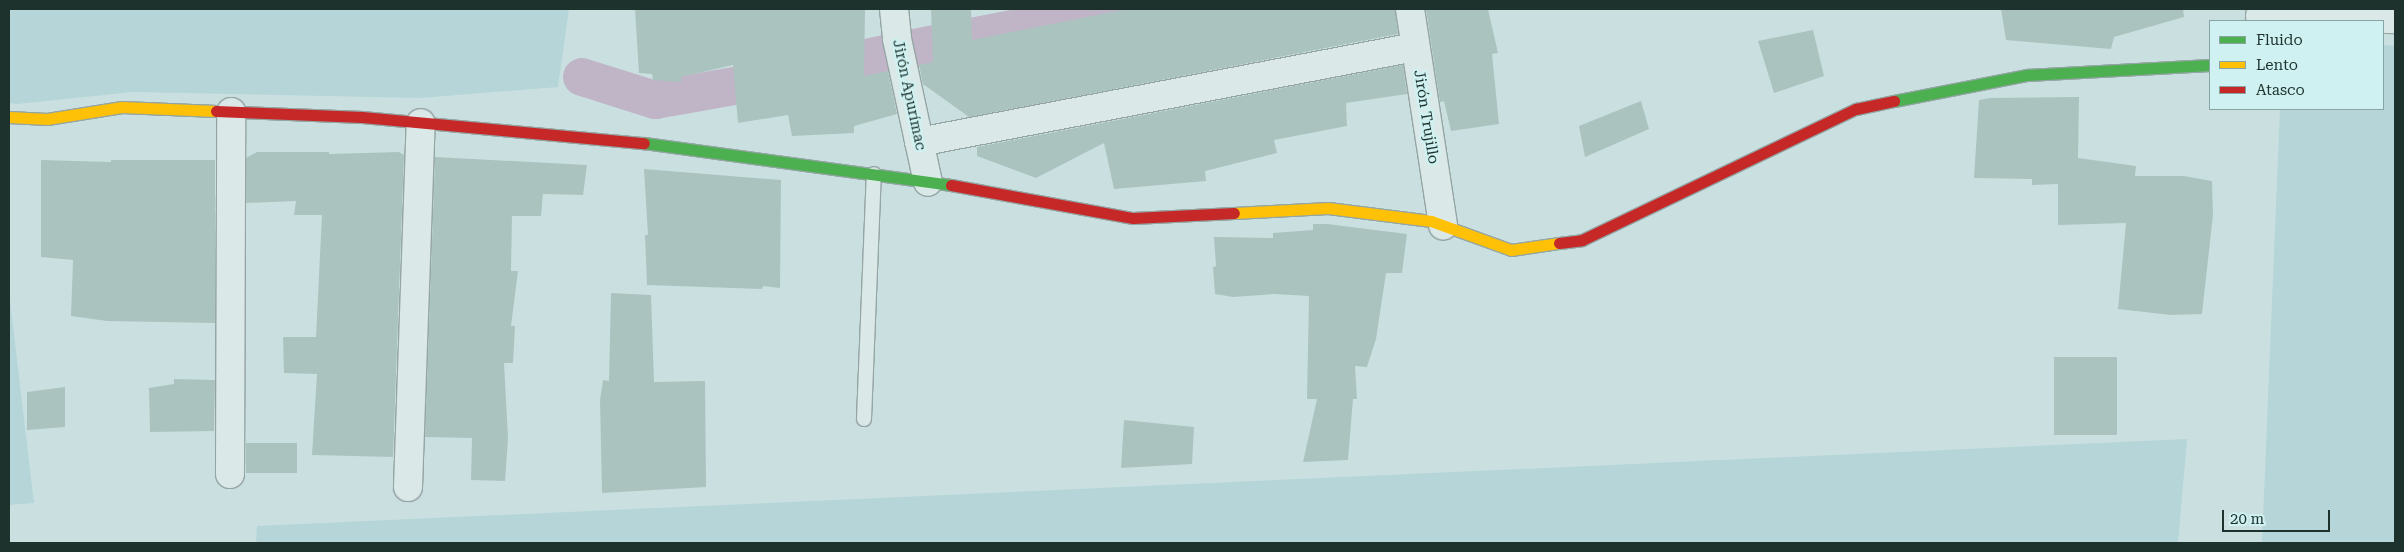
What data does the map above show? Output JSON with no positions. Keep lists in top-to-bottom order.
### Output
{
  "streets": {
    "street": ["Jirón Apurímac", "Jirón Trujillo"]
  },
  "legend": ["Fluido", "Lento", "Atasco"],
  "scale_bar": "20 m"
}
